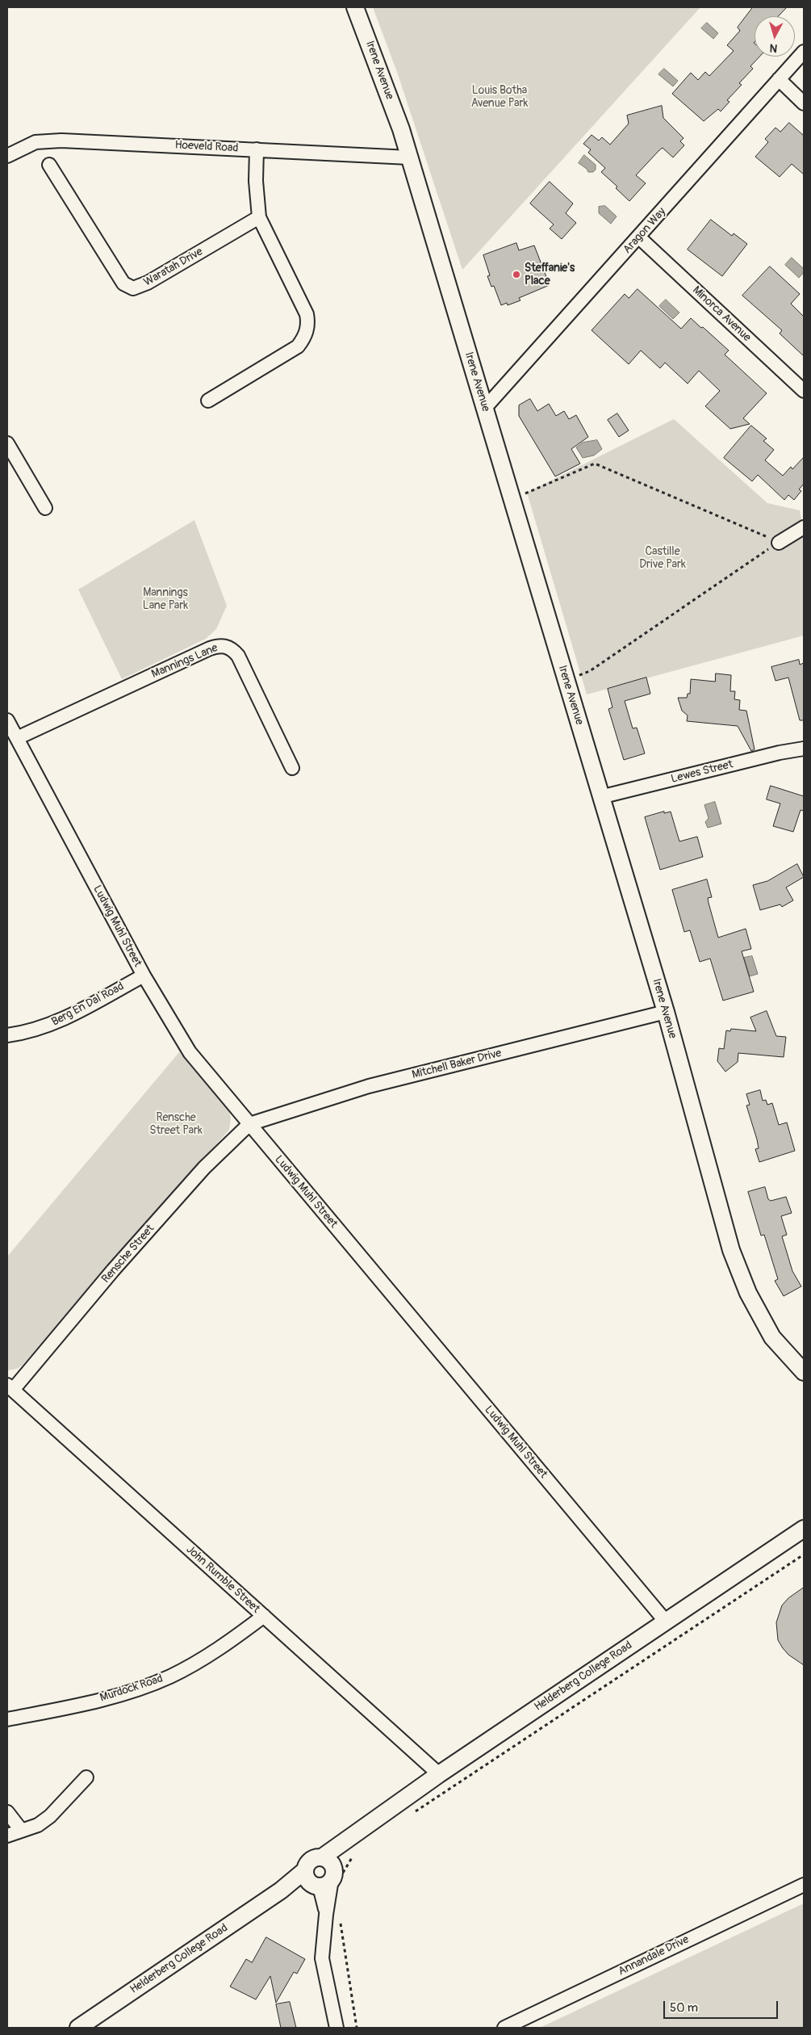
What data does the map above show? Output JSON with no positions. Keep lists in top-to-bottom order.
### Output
{
  "streets": {
    "street": [
      "Irene Avenue",
      "Hoeveld Road",
      "Aragon Way",
      "Waratah Drive",
      "Minorca Avenue",
      "Mannings Lane",
      "Lewes Street",
      "Ludwig Muhl Street",
      "Berg En Dal Road",
      "Mitchell Baker Drive",
      "Rensche Street",
      "John Rumble Street",
      "Helderberg College Road",
      "Murdock Road",
      "Annandale Drive"
    ]
  },
  "crossings": [
    ["Irene Avenue", "Hoeveld Road"],
    ["Irene Avenue", "Aragon Way"],
    ["Irene Avenue", "Lewes Street"],
    ["Irene Avenue", "Mitchell Baker Drive"],
    ["Aragon Way", "Minorca Avenue"],
    ["Mannings Lane", "Ludwig Muhl Street"],
    ["Ludwig Muhl Street", "Berg En Dal Road"],
    ["Ludwig Muhl Street", "Mitchell Baker Drive"],
    ["Ludwig Muhl Street", "Rensche Street"],
    ["Ludwig Muhl Street", "Helderberg College Road"],
    ["Mitchell Baker Drive", "Rensche Street"],
    ["Rensche Street", "John Rumble Street"],
    ["John Rumble Street", "Helderberg College Road"],
    ["John Rumble Street", "Murdock Road"]
  ],
  "parks": [
    "Louis Botha Avenue Park",
    "Castille Drive Park",
    "Mannings Lane Park",
    "Rensche Street Park"
  ],
  "places": ["Steffanie's Place"],
  "scale_bar": "50 m",
  "north": "bottom"
}
